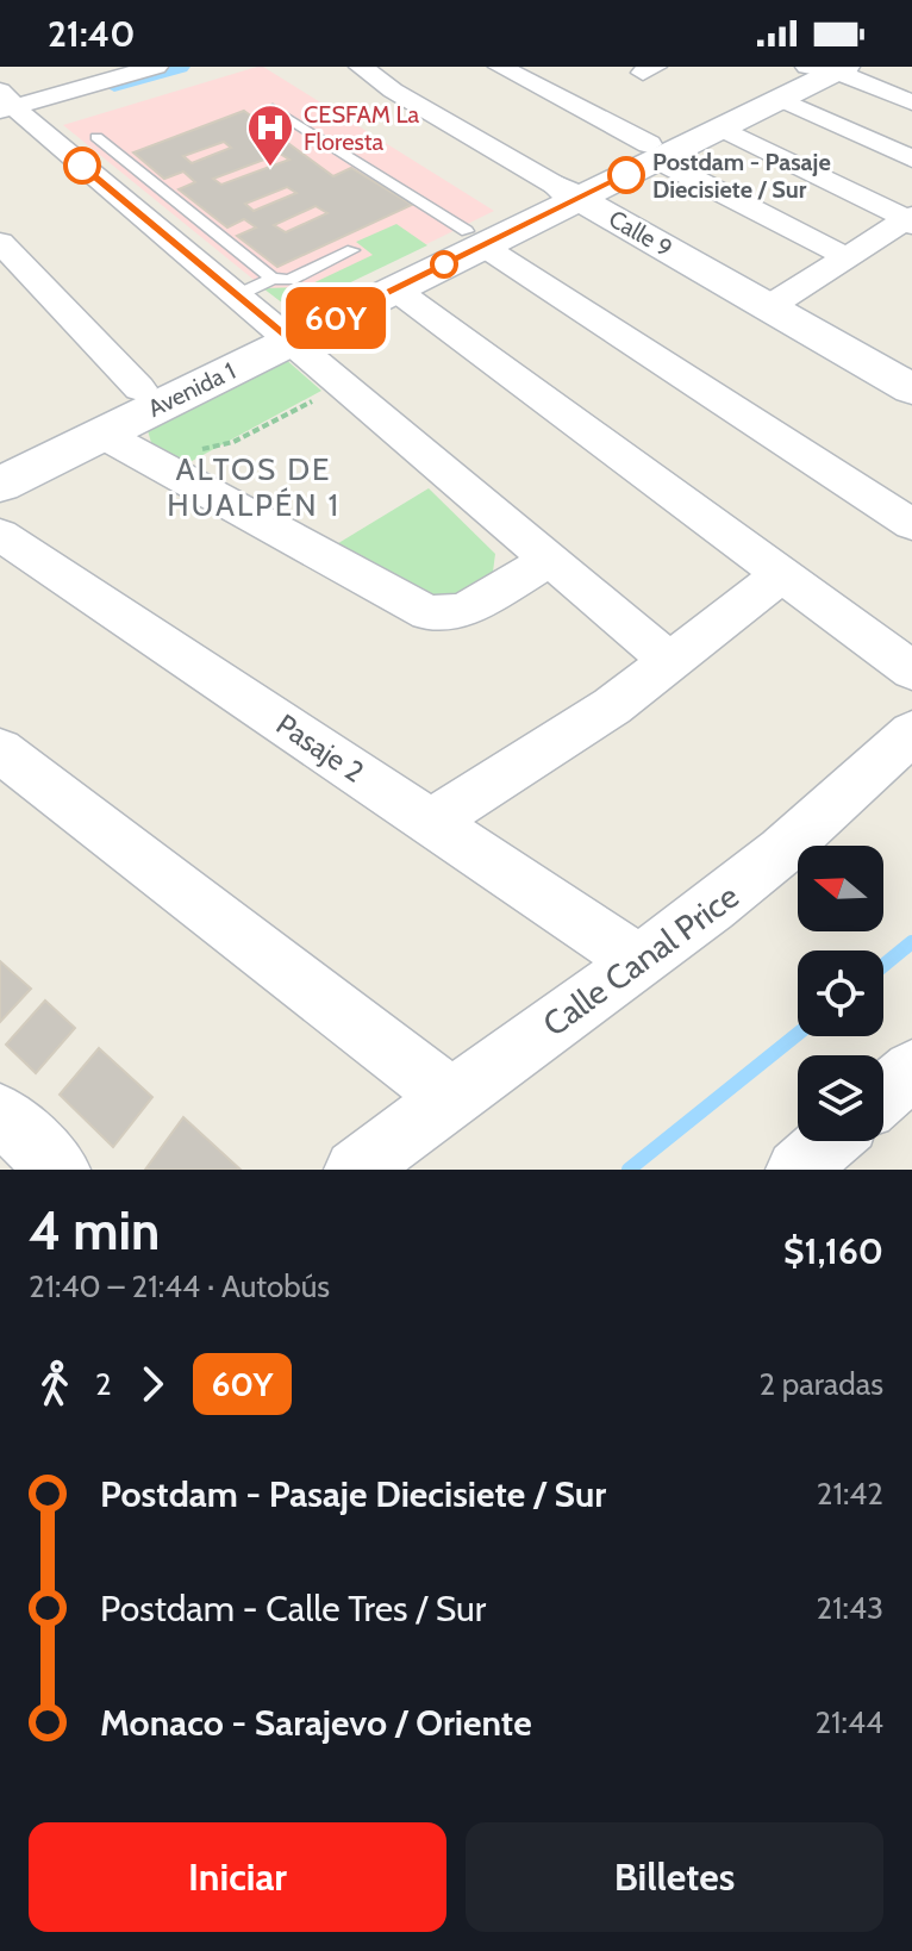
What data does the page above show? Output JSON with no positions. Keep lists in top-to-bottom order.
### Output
{
  "streets": {
    "street": [
      "Calle 9",
      "Avenida 1",
      "Pasaje 2",
      "Calle Canal Price"
    ]
  },
  "crossings": [
    ["Calle 9", "Avenida 1"],
    ["Pasaje 2", "Calle Canal Price"]
  ],
  "districts": ["ALTOS DE HUALPÉN 1"],
  "places": {
    "hospital": ["CESFAM La Floresta"],
    "other": ["Postdam - Pasaje Diecisiete / Sur"]
  },
  "lines": ["bus line 60Y"],
  "north": "left",
  "page": {
    "status": "21:40",
    "on_map": "60Y",
    "heading": ["4 min", "21:40 – 21:44 · Autobús", "$1,160"],
    "legs": ["2", "60Y", "2 paradas"],
    "list": [
      {
        "name": "Postdam - Pasaje Diecisiete / Sur",
        "value": "21:42"
      },
      {
        "name": "Postdam - Calle Tres / Sur",
        "value": "21:43"
      },
      {
        "name": "Monaco - Sarajevo / Oriente",
        "value": "21:44"
      }
    ],
    "buttons": ["Iniciar", "Billetes"]
  }
}
